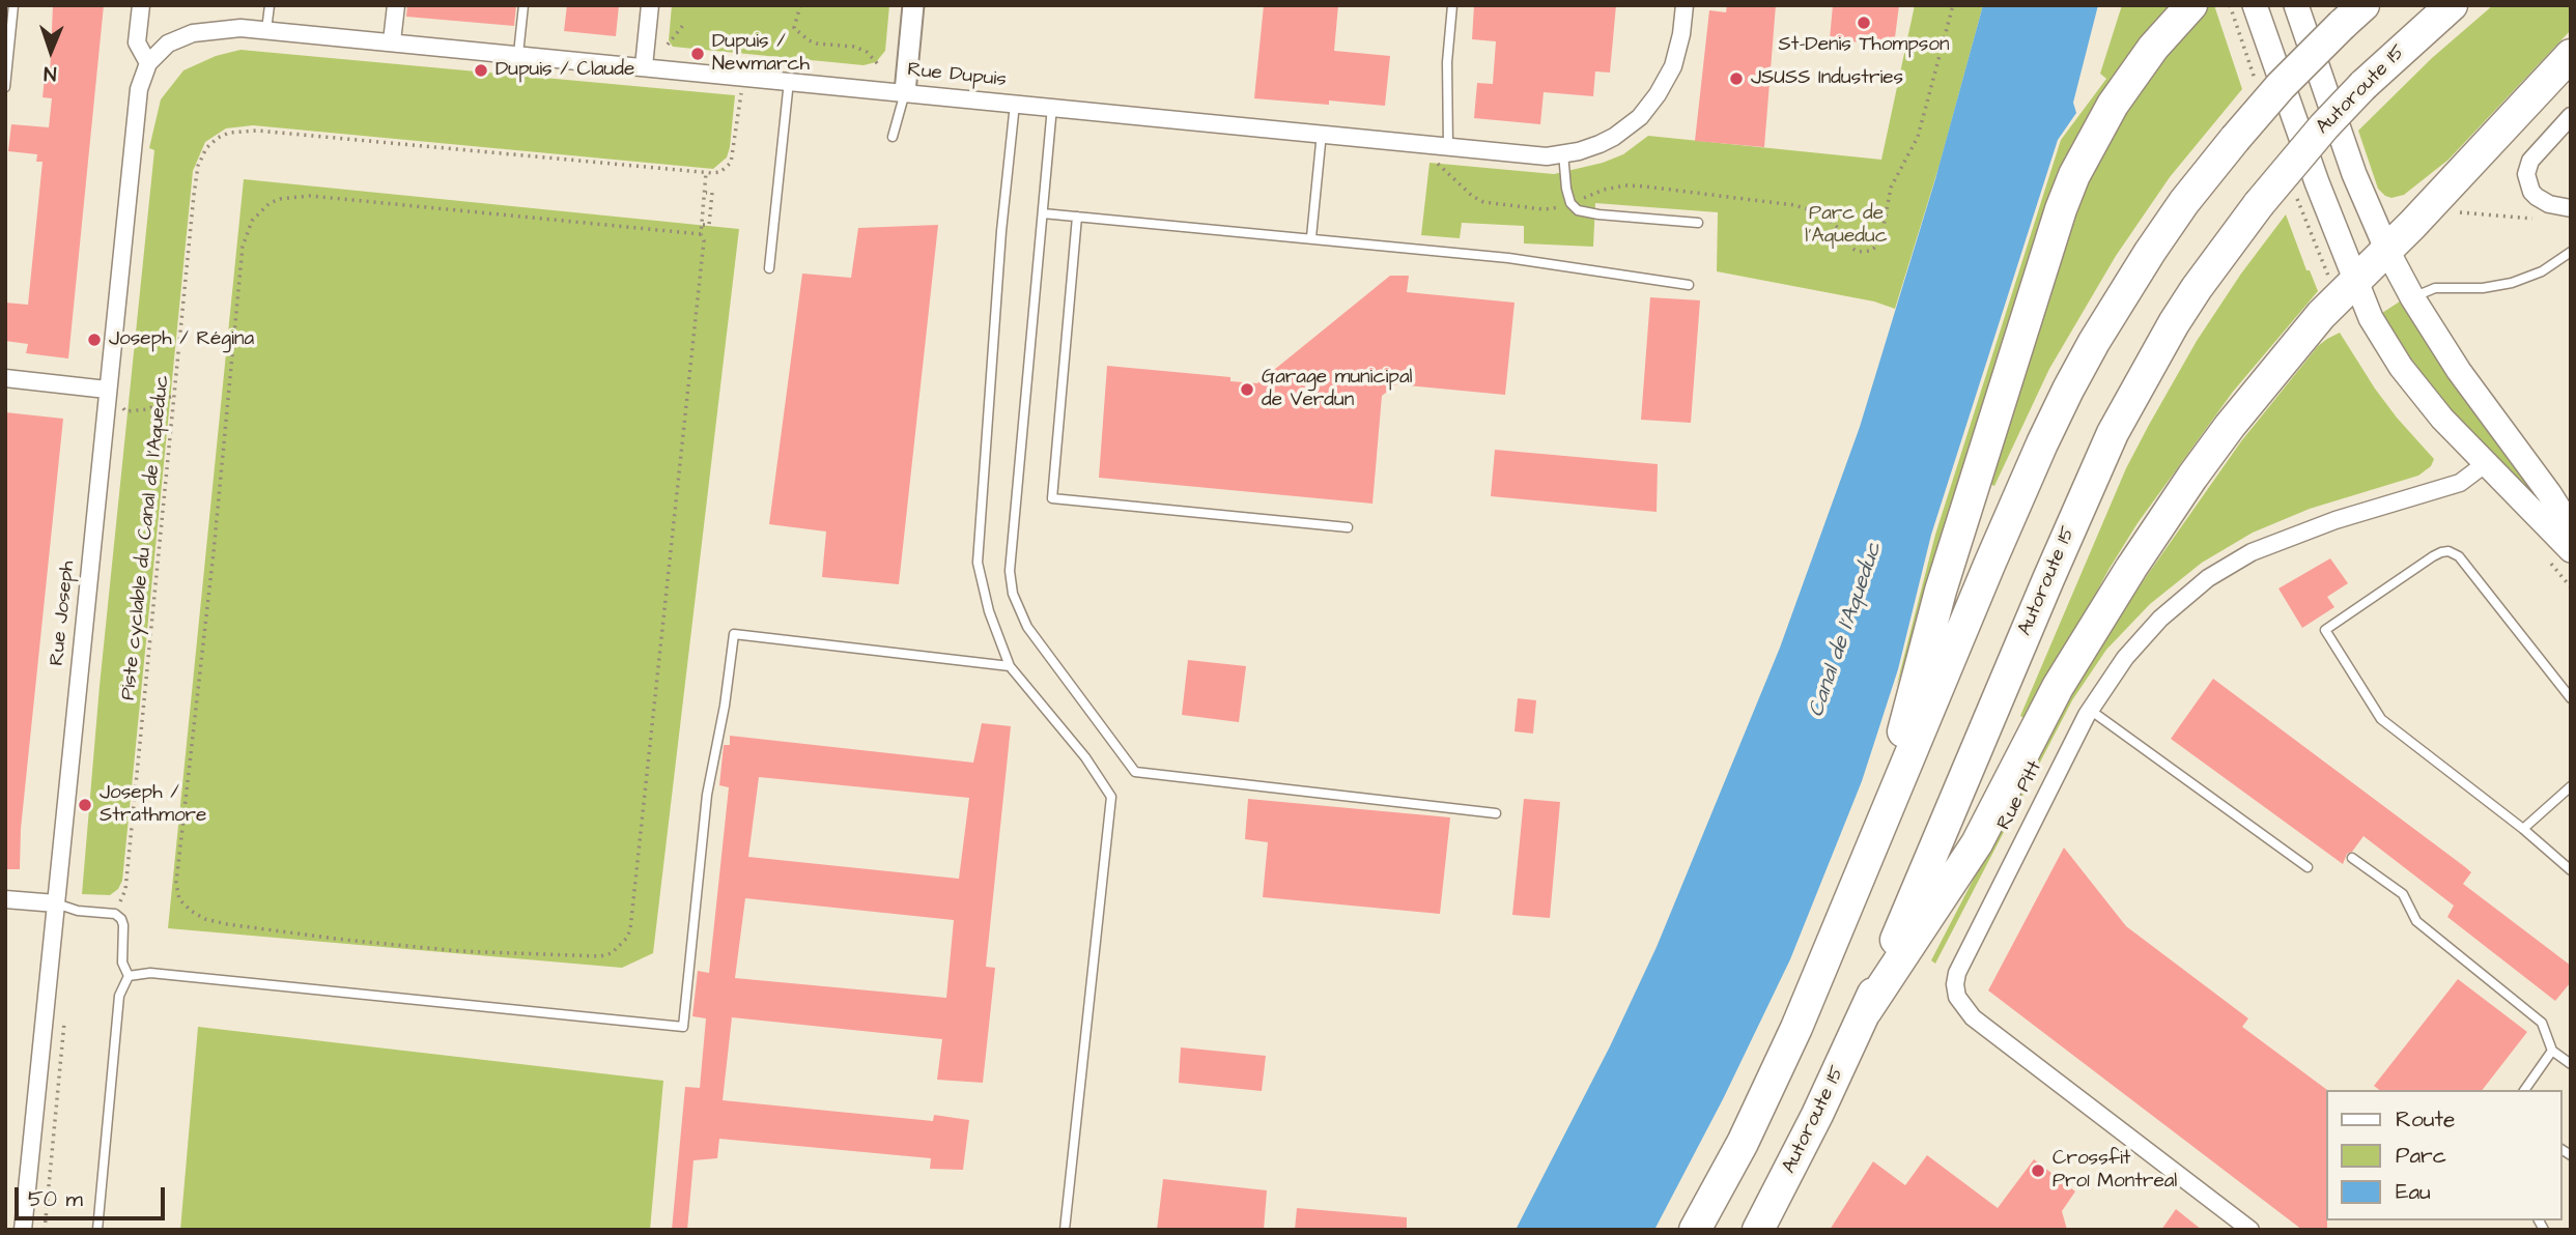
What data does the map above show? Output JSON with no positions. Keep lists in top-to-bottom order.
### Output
{
  "streets": {
    "highway": ["Autoroute 15"],
    "street": ["Rue Dupuis", "Rue Joseph", "Rue Pitt"],
    "path": ["Piste cyclable du Canal de l'Aqueduc"]
  },
  "crossings": [
    ["Rue Dupuis", "Rue Joseph"]
  ],
  "water": ["Canal de l'Aqueduc"],
  "parks": ["Parc de l'Aqueduc"],
  "places": [
    "St-Denis Thompson",
    "Dupuis / Newmarch",
    "Dupuis / Claude",
    "JSUSS Industries",
    "Joseph / Régina",
    "Garage municipal de Verdun",
    "Joseph / Strathmore",
    "Crossfit Pro1 Montreal"
  ],
  "legend": ["Route", "Parc", "Eau"],
  "scale_bar": "50 m",
  "north": "bottom"
}
